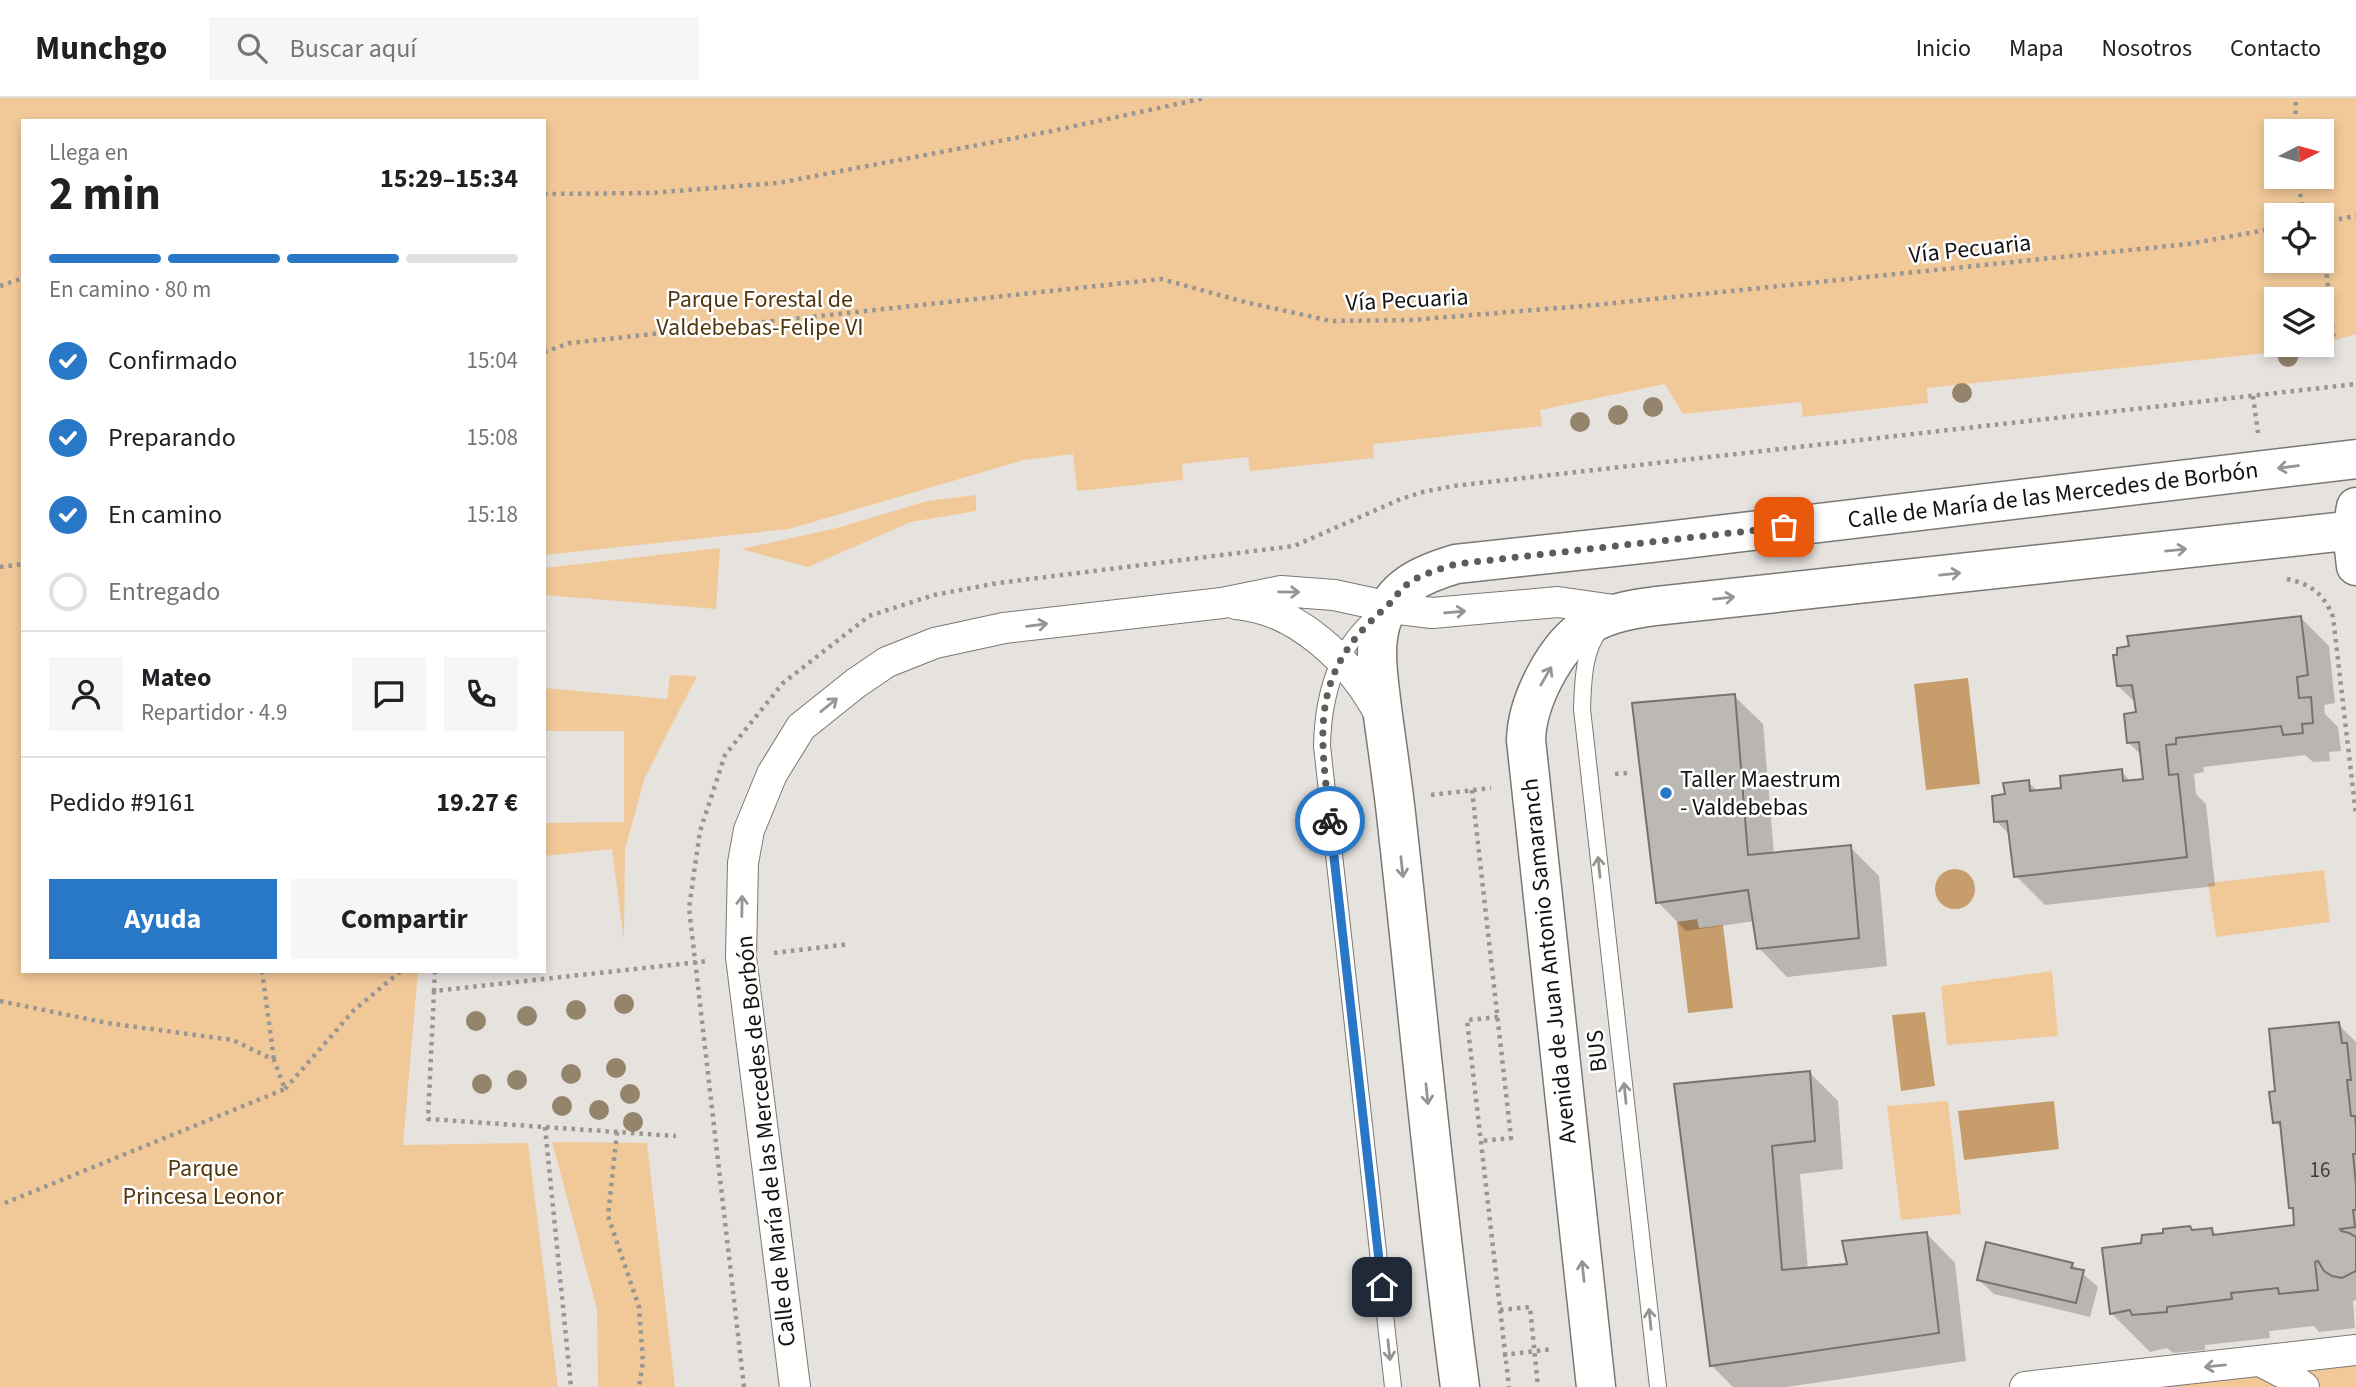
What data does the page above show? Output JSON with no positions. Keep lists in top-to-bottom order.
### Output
{
  "streets": {
    "street": ["Calle de María de las Mercedes de Borbón", "Avenida de Juan Antonio Samaranch"],
    "lane": ["BUS"],
    "path": ["Vía Pecuaria"]
  },
  "crossings": [
    ["Calle de María de las Mercedes de Borbón", "Avenida de Juan Antonio Samaranch"],
    ["Calle de María de las Mercedes de Borbón", "BUS"],
    ["Avenida de Juan Antonio Samaranch", "BUS"]
  ],
  "one_way": ["BUS"],
  "parks": ["Parque Forestal de Valdebebas-Felipe VI", "Parque Princesa Leonor"],
  "places": ["Taller Maestrum - Valdebebas"],
  "house_numbers": ["16"],
  "north": "right",
  "page": {
    "header": "Munchgo",
    "search": "Buscar aquí",
    "nav": [
      "Inicio",
      "Mapa",
      "Nosotros",
      "Contacto"
    ],
    "heading": ["2 min", "Llega en", "15:29–15:34"],
    "panel": [
      "Mateo",
      "Repartidor · 4.9",
      "Pedido #9161",
      "19.27 €"
    ],
    "bar": "En camino · 80 m",
    "list": [
      ["Confirmado", "15:04"],
      ["Preparando", "15:08"],
      ["En camino", "15:18"],
      "Entregado"
    ],
    "buttons": ["Ayuda", "Compartir"]
  }
}
